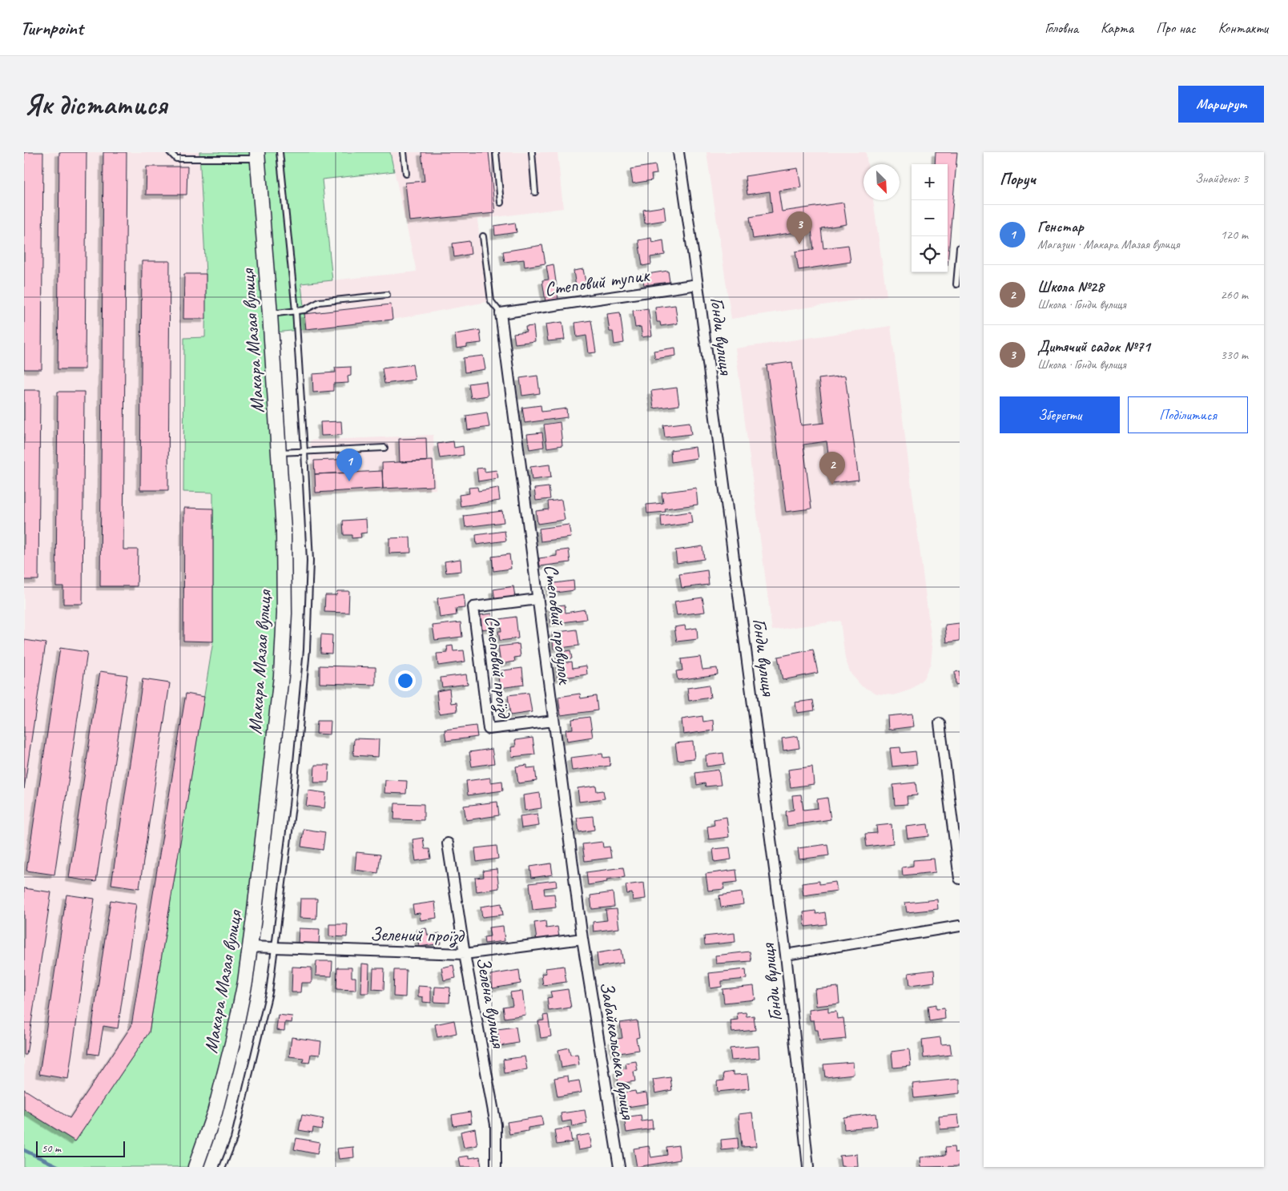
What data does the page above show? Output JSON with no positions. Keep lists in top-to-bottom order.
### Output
{
  "streets": {
    "main road": ["Макара Мазая вулиця"],
    "street": [
      "Степовий тупик",
      "Гонди вулиця",
      "Степовий провулок",
      "Степовий проїзд",
      "Зелений проїзд",
      "Зелена вулиця",
      "Забайкальська вулиця"
    ]
  },
  "crossings": [
    ["Степовий тупик", "Гонди вулиця"],
    ["Степовий тупик", "Степовий провулок"],
    ["Макара Мазая вулиця", "Зелений проїзд"],
    ["Степовий провулок", "Степовий проїзд"],
    ["Степовий провулок", "Зелений проїзд"],
    ["Степовий провулок", "Забайкальська вулиця"],
    ["Зелений проїзд", "Зелена вулиця"],
    ["Зелений проїзд", "Забайкальська вулиця"]
  ],
  "scale_bar": "50 m",
  "north": "bottom right",
  "page": {
    "header": "Turnpoint",
    "nav": [
      "Головна",
      "Карта",
      "Про нас",
      "Контакти"
    ],
    "buttons": [
      "Маршрут",
      ["Зберегти", "Поділитися"]
    ],
    "title": "Як дістатися",
    "heading": ["Поруч", "Знайдено: 3"],
    "map_buttons": ["+", "−"],
    "list": [
      {
        "mark": "1",
        "name": "Генстар",
        "note": "Магазин · Макара Мазая вулиця",
        "value": "120 m"
      },
      {
        "mark": "2",
        "name": "Школа №28",
        "note": "Школа · Гонди вулиця",
        "value": "260 m"
      },
      {
        "mark": "3",
        "name": "Дитячий садок №71",
        "note": "Школа · Гонди вулиця",
        "value": "330 m"
      }
    ],
    "pins": ["3", "1", "2"],
    "scale": "50 m"
  }
}
